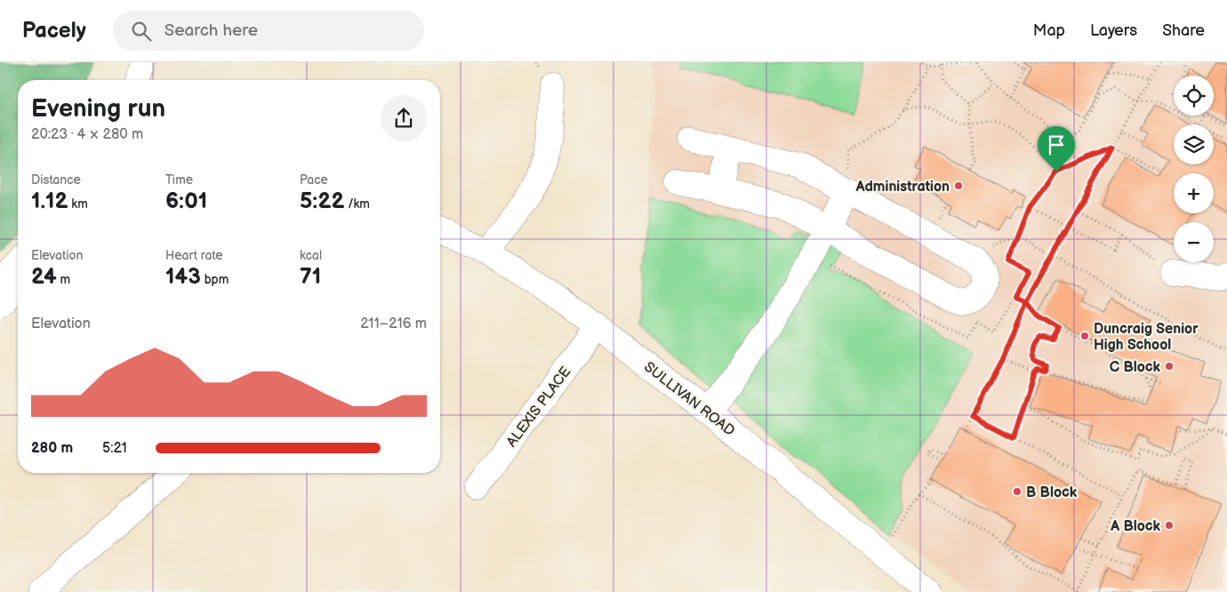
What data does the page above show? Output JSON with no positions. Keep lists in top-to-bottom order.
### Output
{
  "streets": {
    "street": ["SULLIVAN ROAD", "ALEXIS PLACE"]
  },
  "crossings": [
    ["SULLIVAN ROAD", "ALEXIS PLACE"]
  ],
  "places": [
    "Administration",
    "Duncraig Senior High School",
    "C Block",
    "B Block",
    "A Block"
  ],
  "page": {
    "header": "Pacely",
    "search": "Search here",
    "nav": ["Map", "Layers", "Share"],
    "map_buttons": ["+", "−"],
    "heading": ["Evening run", "20:23 · 4 × 280 m"],
    "stats": [
      ["Distance", "1.12 km"],
      ["Time", "6:01"],
      ["Pace", "5:22 /km"],
      ["Elevation", "24 m"],
      ["Heart rate", "143 bpm"],
      ["kcal", "71"]
    ],
    "chart": ["Elevation", "211–216 m"],
    "list": [
      {
        "name": "280 m",
        "note": "5:21"
      }
    ]
  }
}
